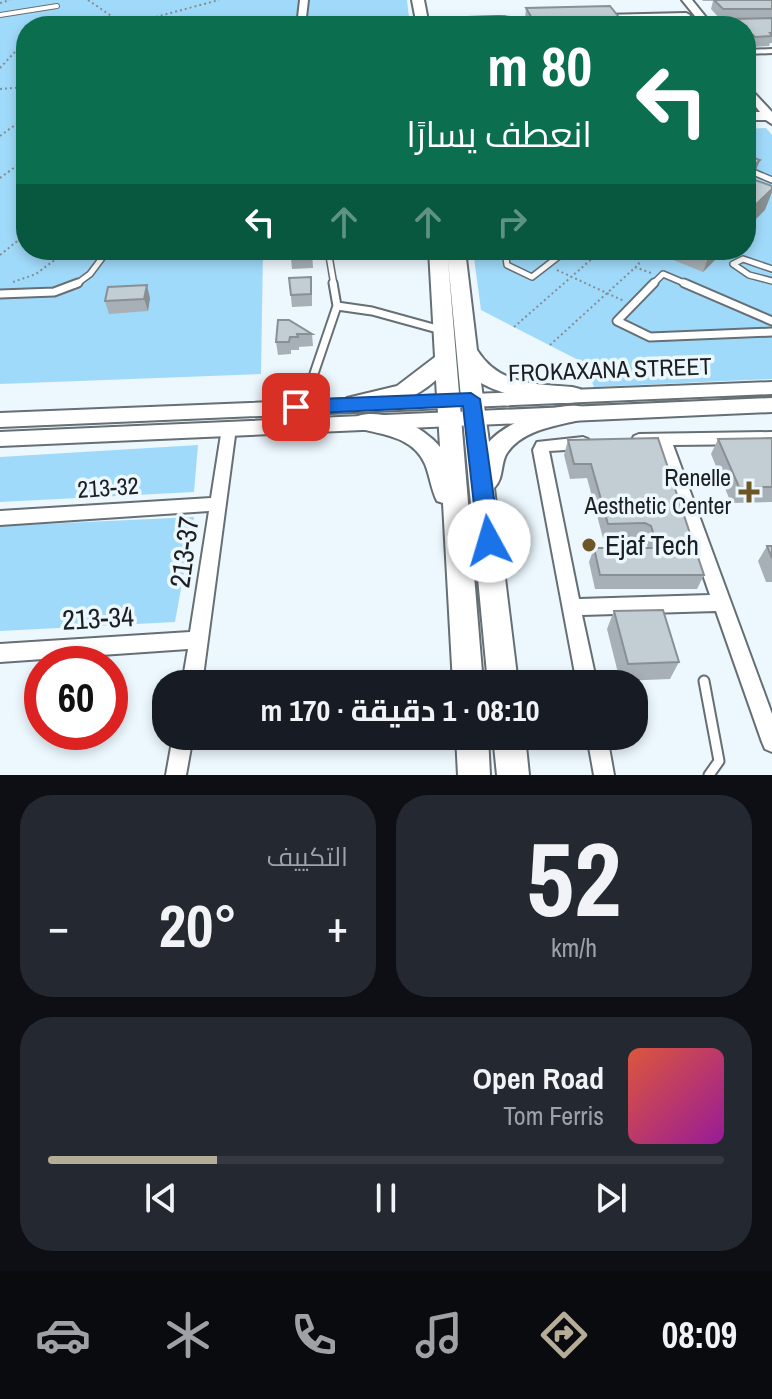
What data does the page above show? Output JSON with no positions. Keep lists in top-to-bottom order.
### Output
{
  "streets": {
    "main road": ["FROKAXANA STREET"],
    "street": ["213-32", "213-37", "213-34"]
  },
  "crossings": [
    ["213-32", "213-37"],
    ["213-37", "213-34"]
  ],
  "places": {
    "health": ["Renelle Aesthetic Center"],
    "other": ["Ejaf Tech"]
  },
  "page": {
    "turn": ["80 m", "انعطف يسارًا"],
    "limit": "60",
    "trip": "08:10 · 1 دقيقة · 170 m",
    "tile": [
      ["52", "km/h"],
      "التكييف"
    ],
    "heat": ["−", "20°", "+"],
    "song": ["Open Road", "Tom Ferris"],
    "tabs": "08:09"
  }
}
